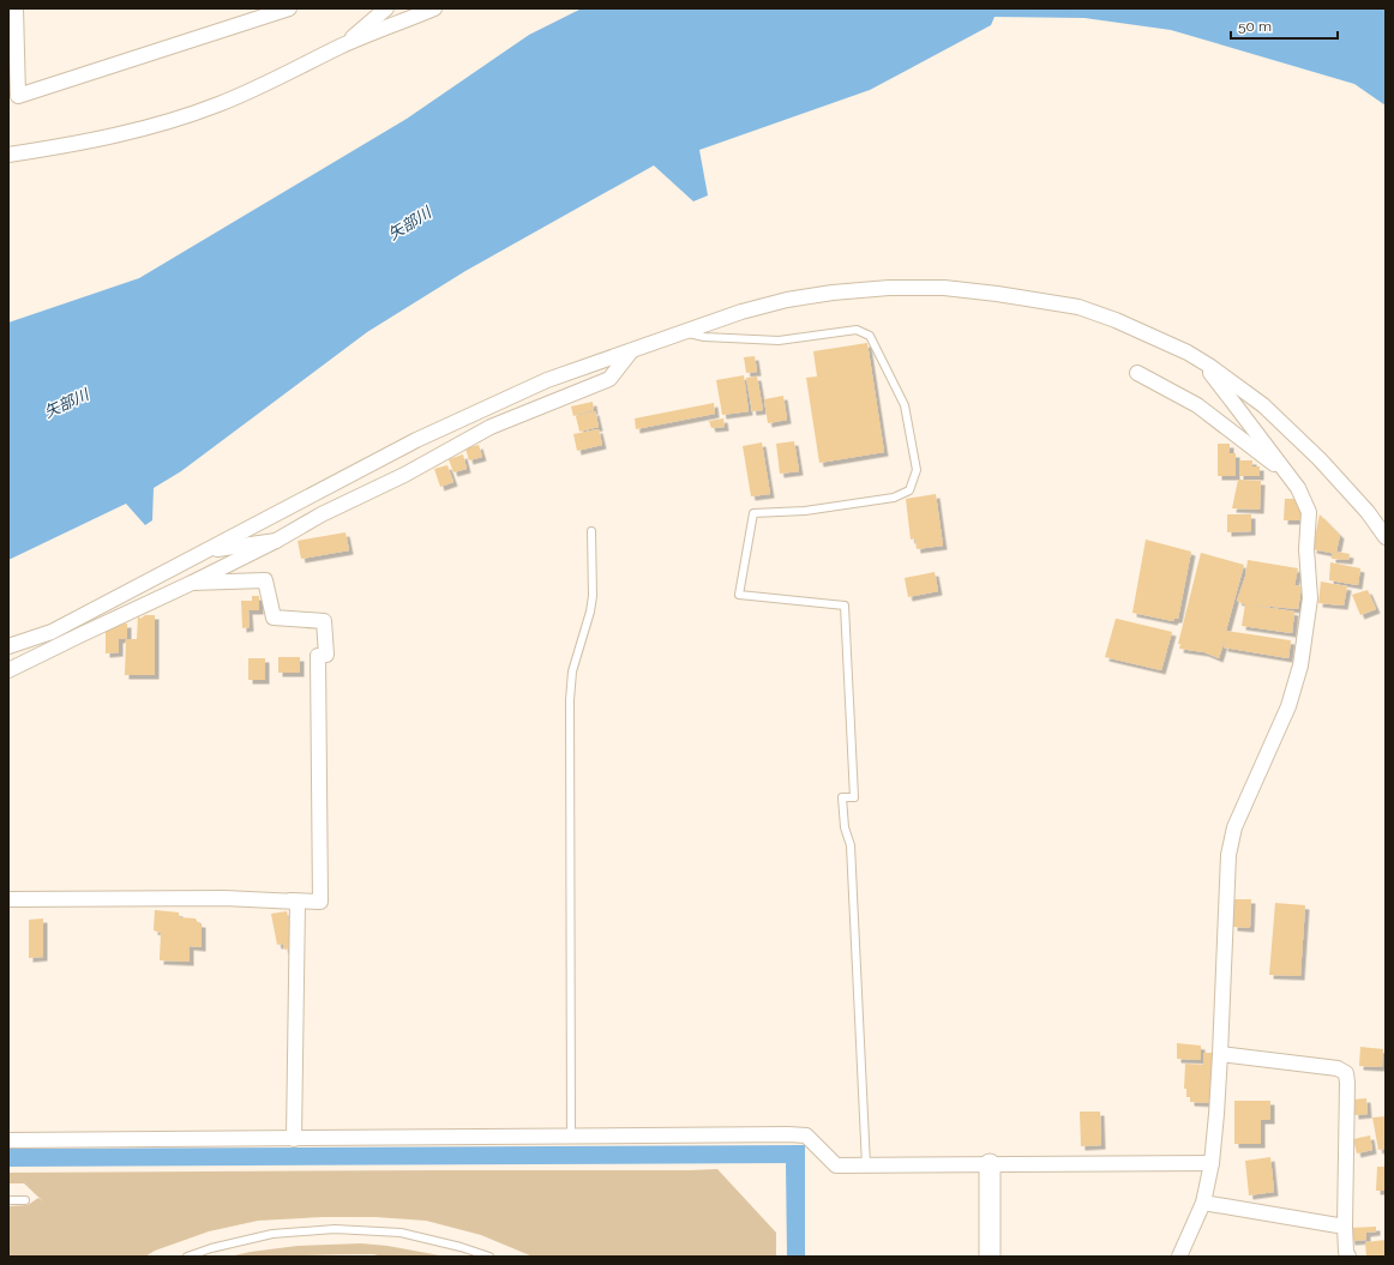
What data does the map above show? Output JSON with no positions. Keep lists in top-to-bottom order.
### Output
{
  "water": ["矢部川"],
  "scale_bar": "50 m"
}
